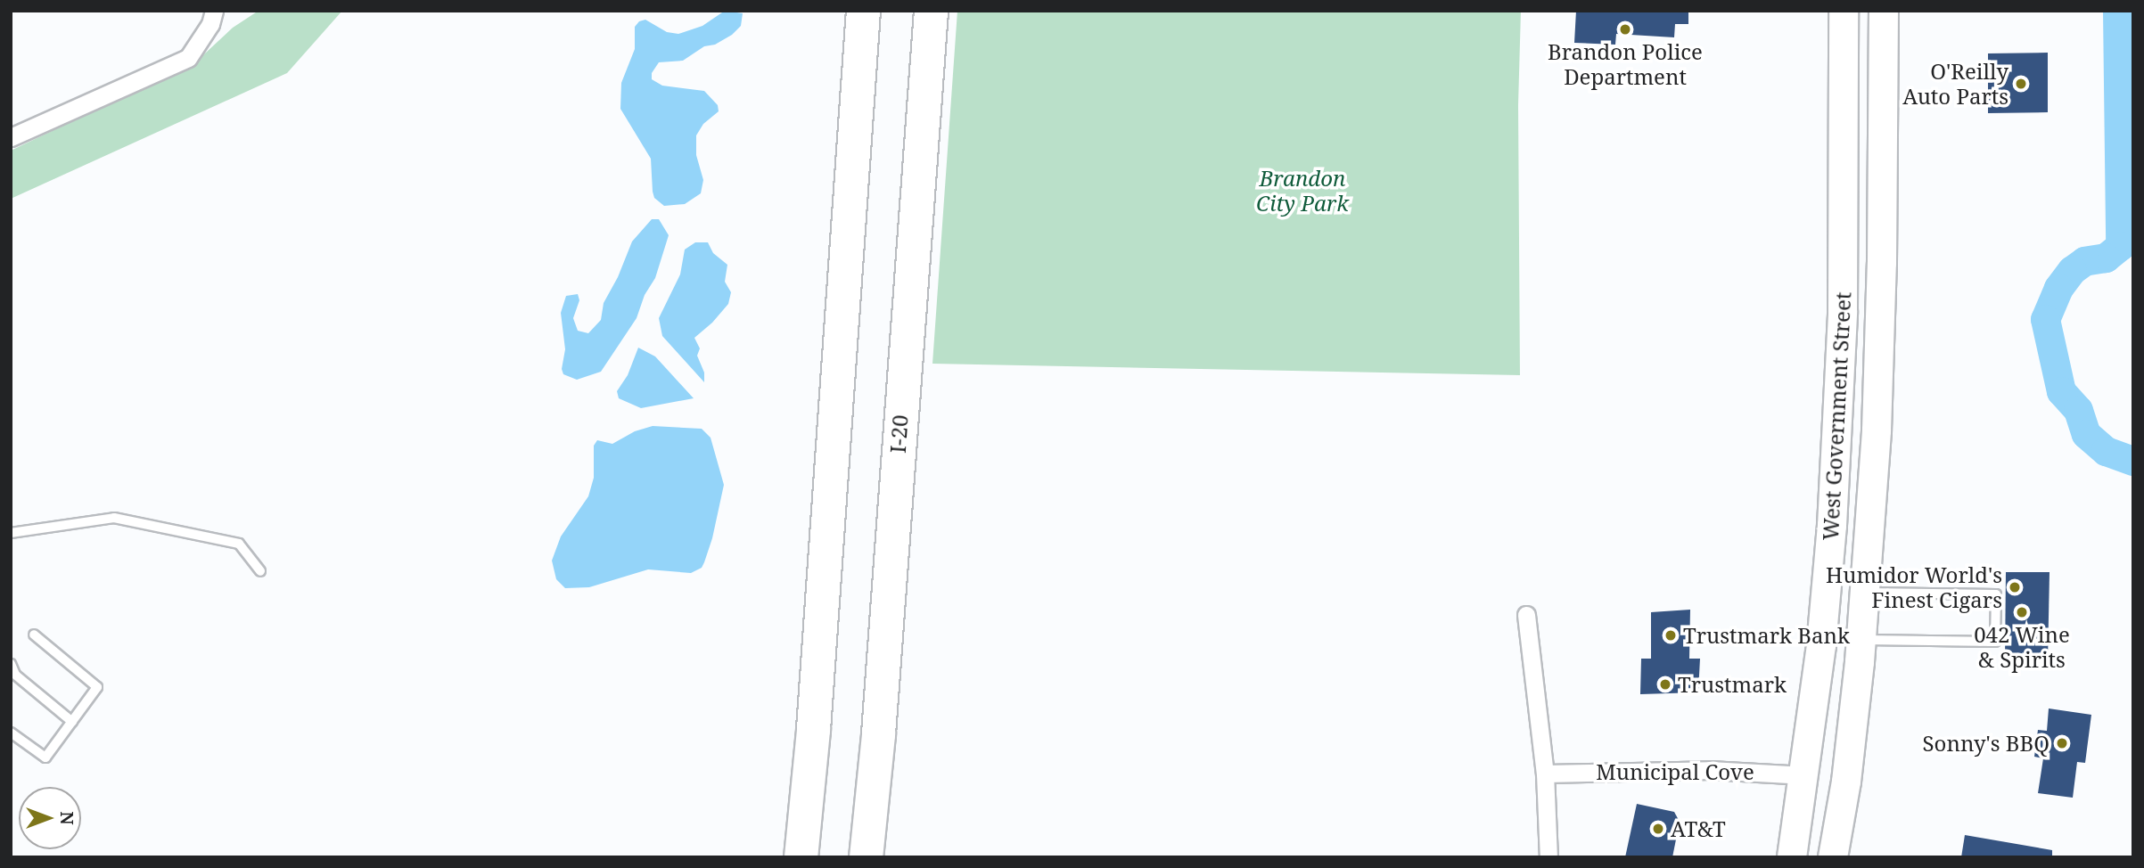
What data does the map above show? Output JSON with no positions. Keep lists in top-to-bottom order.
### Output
{
  "streets": {
    "highway": ["I-20"],
    "main road": ["West Government Street"],
    "street": ["Municipal Cove"]
  },
  "crossings": [
    ["West Government Street", "Municipal Cove"]
  ],
  "parks": ["Brandon City Park"],
  "places": [
    "Brandon Police Department",
    "O'Reilly Auto Parts",
    "Humidor World's Finest Cigars",
    "042 Wine & Spirits",
    "Trustmark Bank",
    "Trustmark",
    "Sonny's BBQ",
    "AT&T"
  ],
  "north": "right"
}
